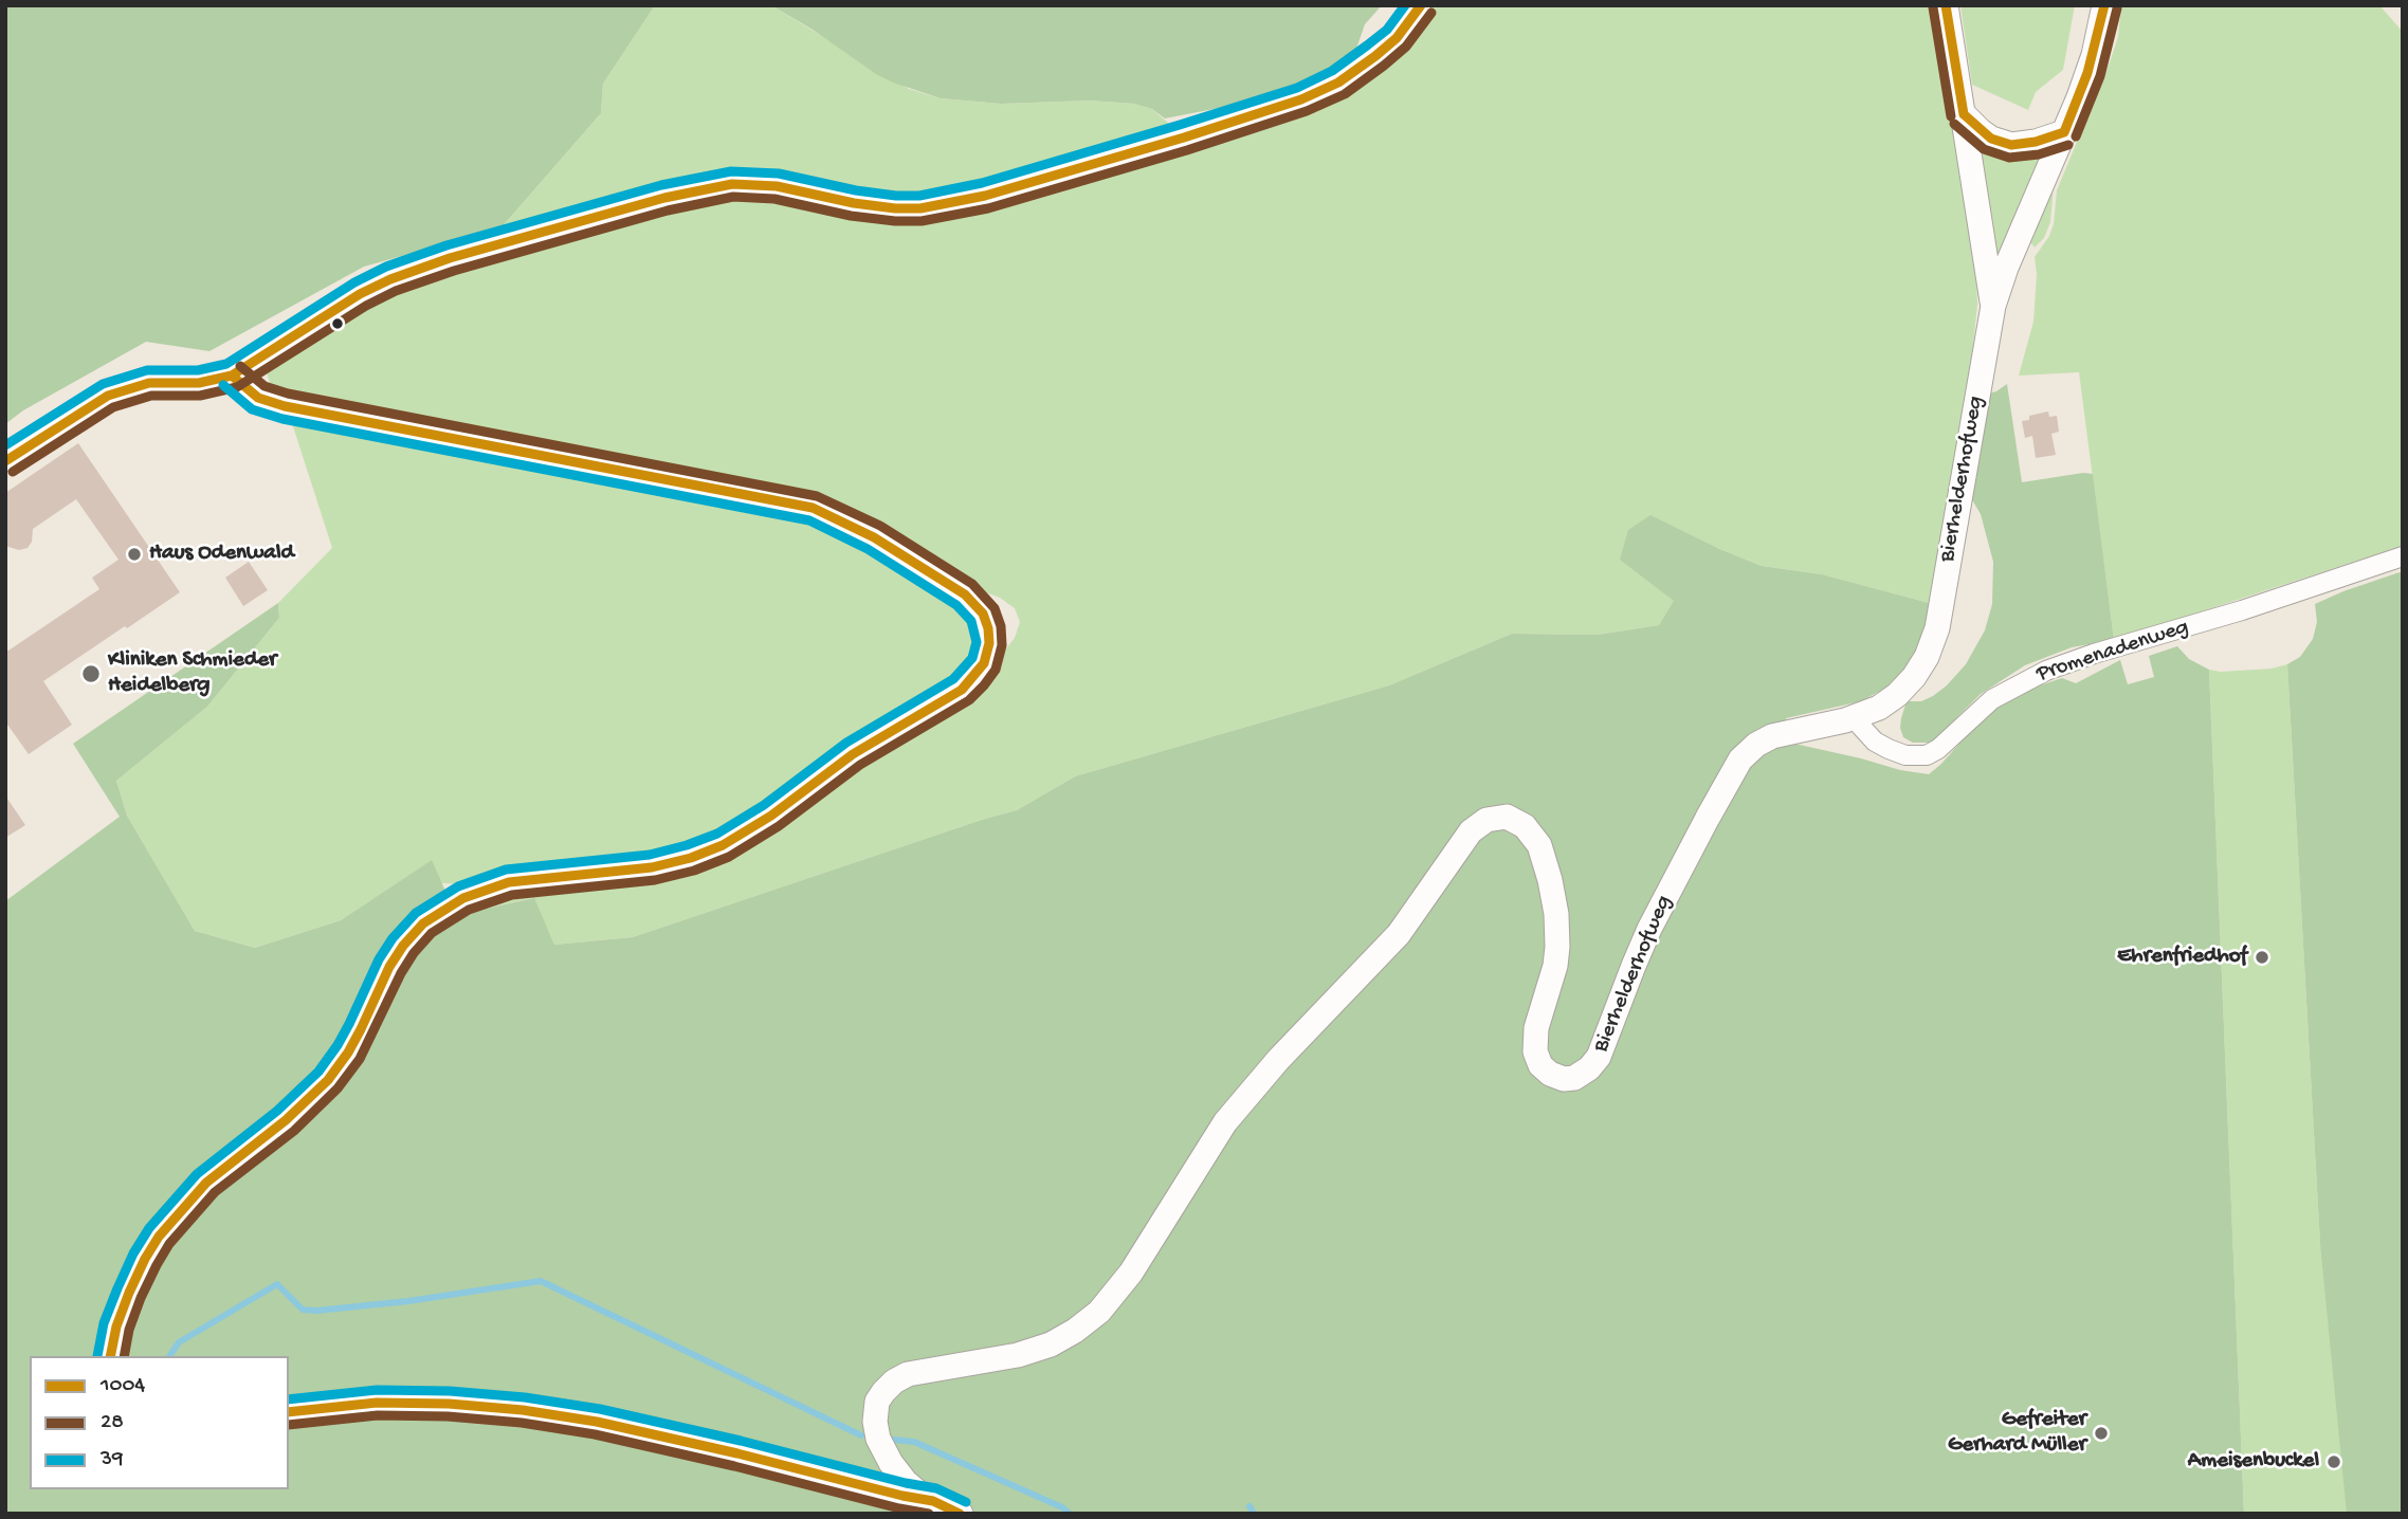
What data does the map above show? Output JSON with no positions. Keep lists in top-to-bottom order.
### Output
{
  "streets": {
    "street": ["Bierhelderhofweg", "Promenadenweg"]
  },
  "crossings": [
    ["Bierhelderhofweg", "Promenadenweg"]
  ],
  "places": [
    "Haus Odenwald",
    "Kliniken Schmieder Heidelberg",
    "Ehrenfriedhof",
    "Gefreiter Gerhard Müller",
    "Ameisenbuckel"
  ],
  "lines": ["transit line 1004", "transit line 39", "transit line 28"],
  "legend": ["1004", "28", "39"]
}
